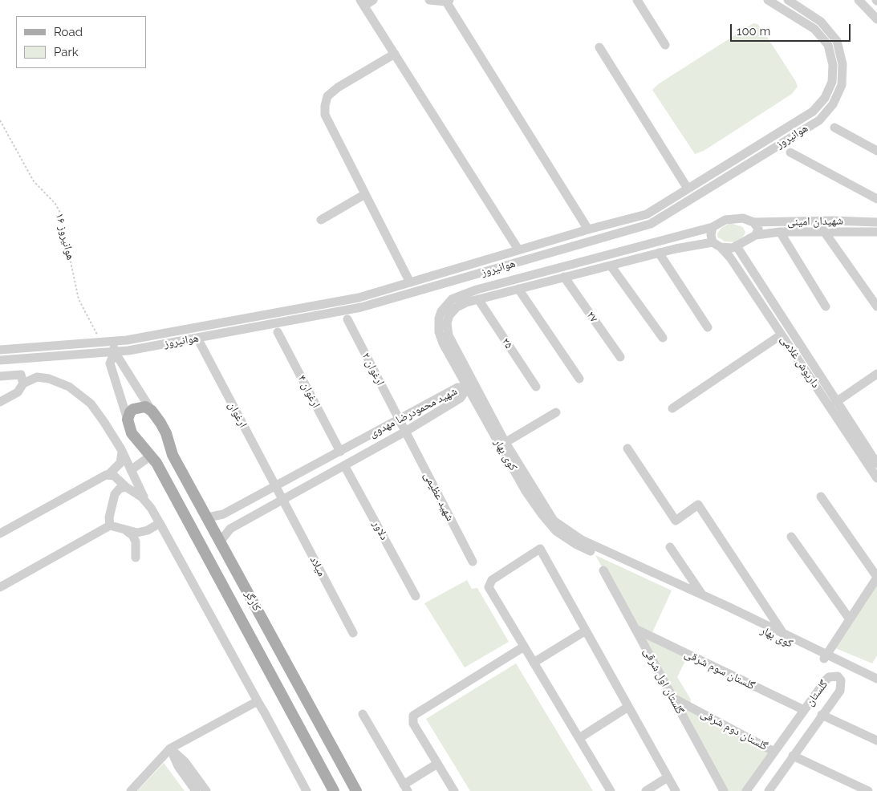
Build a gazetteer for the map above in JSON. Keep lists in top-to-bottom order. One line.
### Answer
{"streets":{"main road":["کارگر"],"street":["هوانیروز","شهیدان امینی","۲۷","۲۵","داریوش غلامی","ارغوان ۲","ارغوان ۴","شهید محمودرضا مهدوی","ارغوان","کوی بهار","شهید عظیمی","دلاور","میلاد","گلستان سوم شرقی","گلستان اول شرقی","گلستان","گلستان دوم شرقی"],"path":["هوانیروز ۱۶"]},"crossings":[["هوانیروز","هوانیروز ۱۶"],["شهیدان امینی","داریوش غلامی"],["شهیدان امینی","کوی بهار"],["۲۷","کوی بهار"],["۲۵","کوی بهار"],["داریوش غلامی","کوی بهار"],["ارغوان ۲","شهید محمودرضا مهدوی"],["ارغوان ۲","شهید عظیمی"],["ارغوان ۴","شهید محمودرضا مهدوی"],["شهید محمودرضا مهدوی","ارغوان"],["شهید محمودرضا مهدوی","کوی بهار"],["شهید محمودرضا مهدوی","شهید عظیمی"],["شهید محمودرضا مهدوی","دلاور"],["شهید محمودرضا مهدوی","میلاد"],["شهید محمودرضا مهدوی","کارگر"],["ارغوان","میلاد"],["گلستان سوم شرقی","گلستان اول شرقی"],["گلستان سوم شرقی","گلستان"],["گلستان اول شرقی","گلستان دوم شرقی"],["گلستان","گلستان دوم شرقی"]],"legend":["Road","Park"],"scale_bar":"100 m"}
